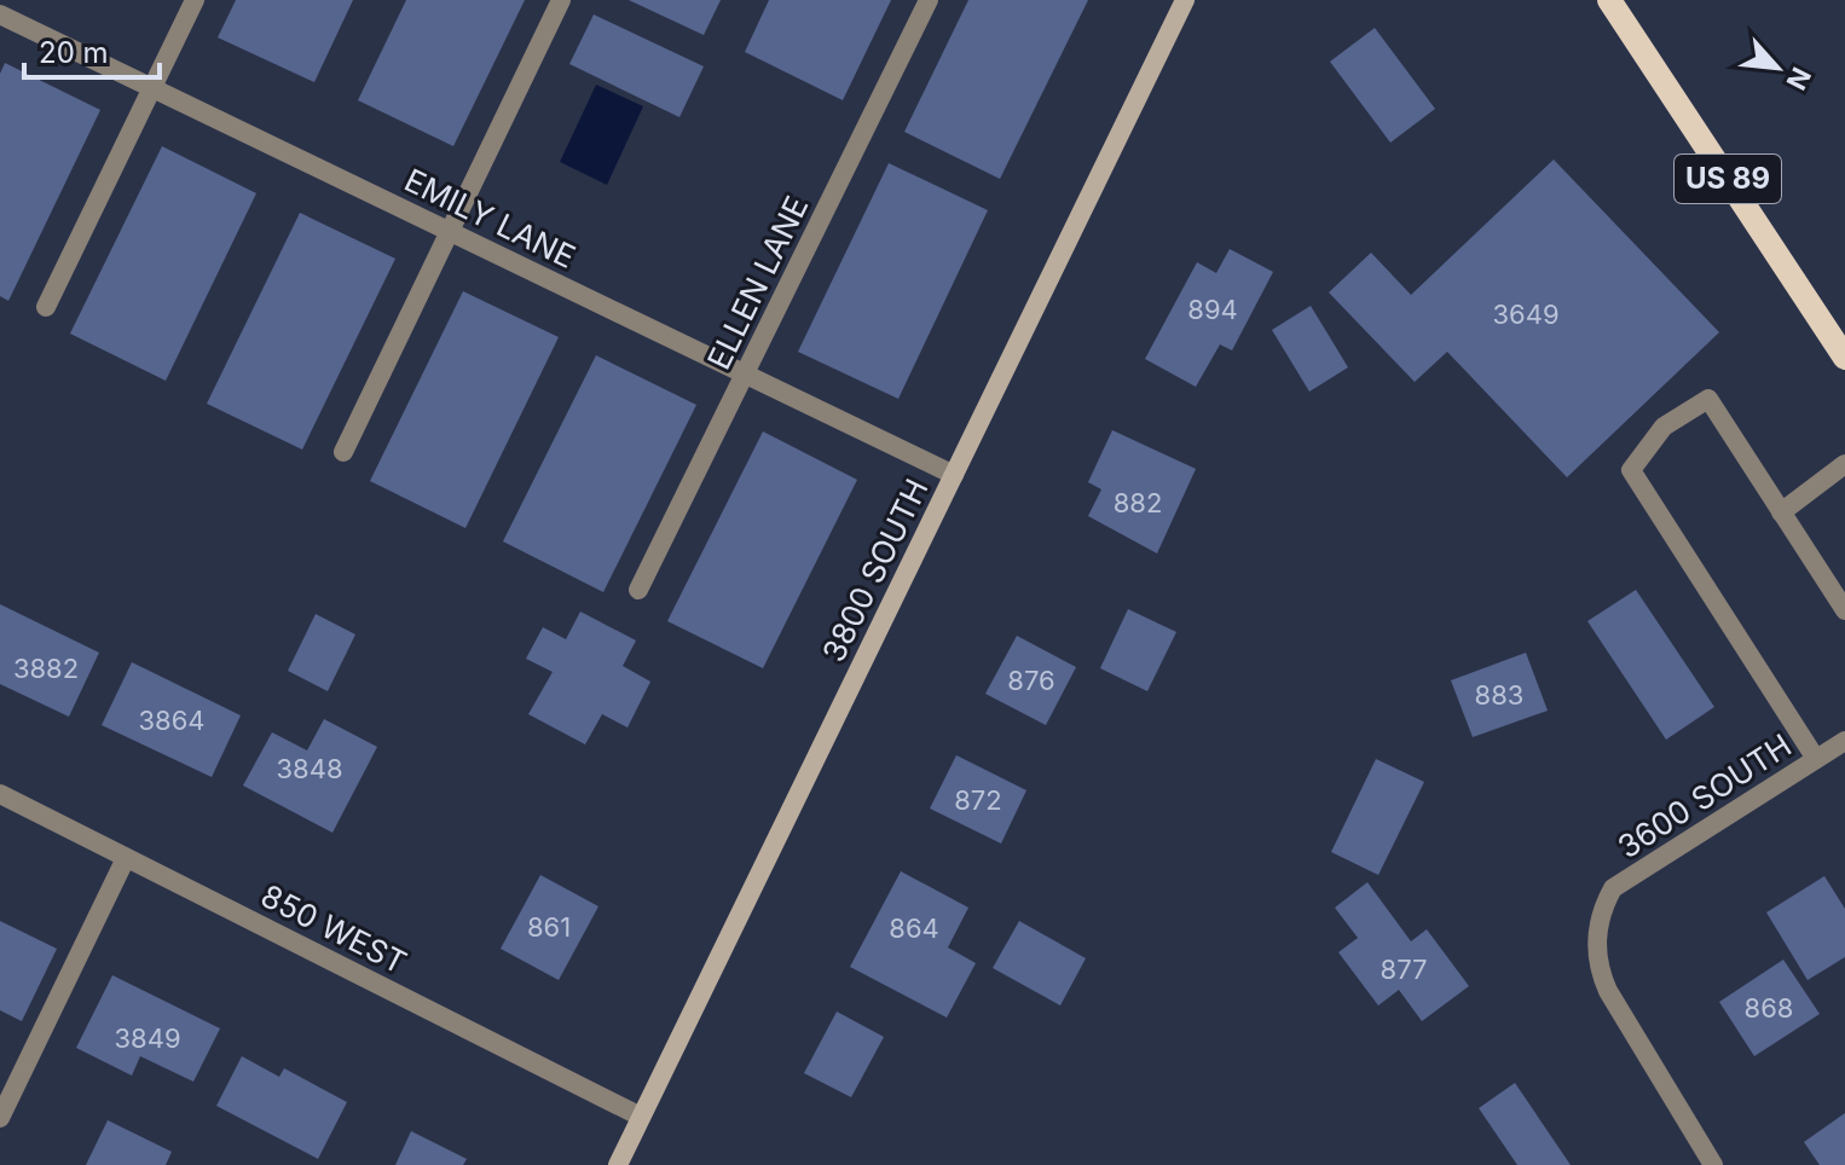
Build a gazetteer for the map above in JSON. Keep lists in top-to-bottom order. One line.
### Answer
{"streets":{"main road":["US 89"],"street":["EMILY LANE","ELLEN LANE","3800 SOUTH","3600 SOUTH","850 WEST"]},"crossings":[["EMILY LANE","ELLEN LANE"],["EMILY LANE","3800 SOUTH"],["3800 SOUTH","850 WEST"]],"house_numbers":["894","3649","882","3882","876","883","3864","3848","872","861","864","877","868","3849"],"scale_bar":"20 m","north":"bottom right"}
